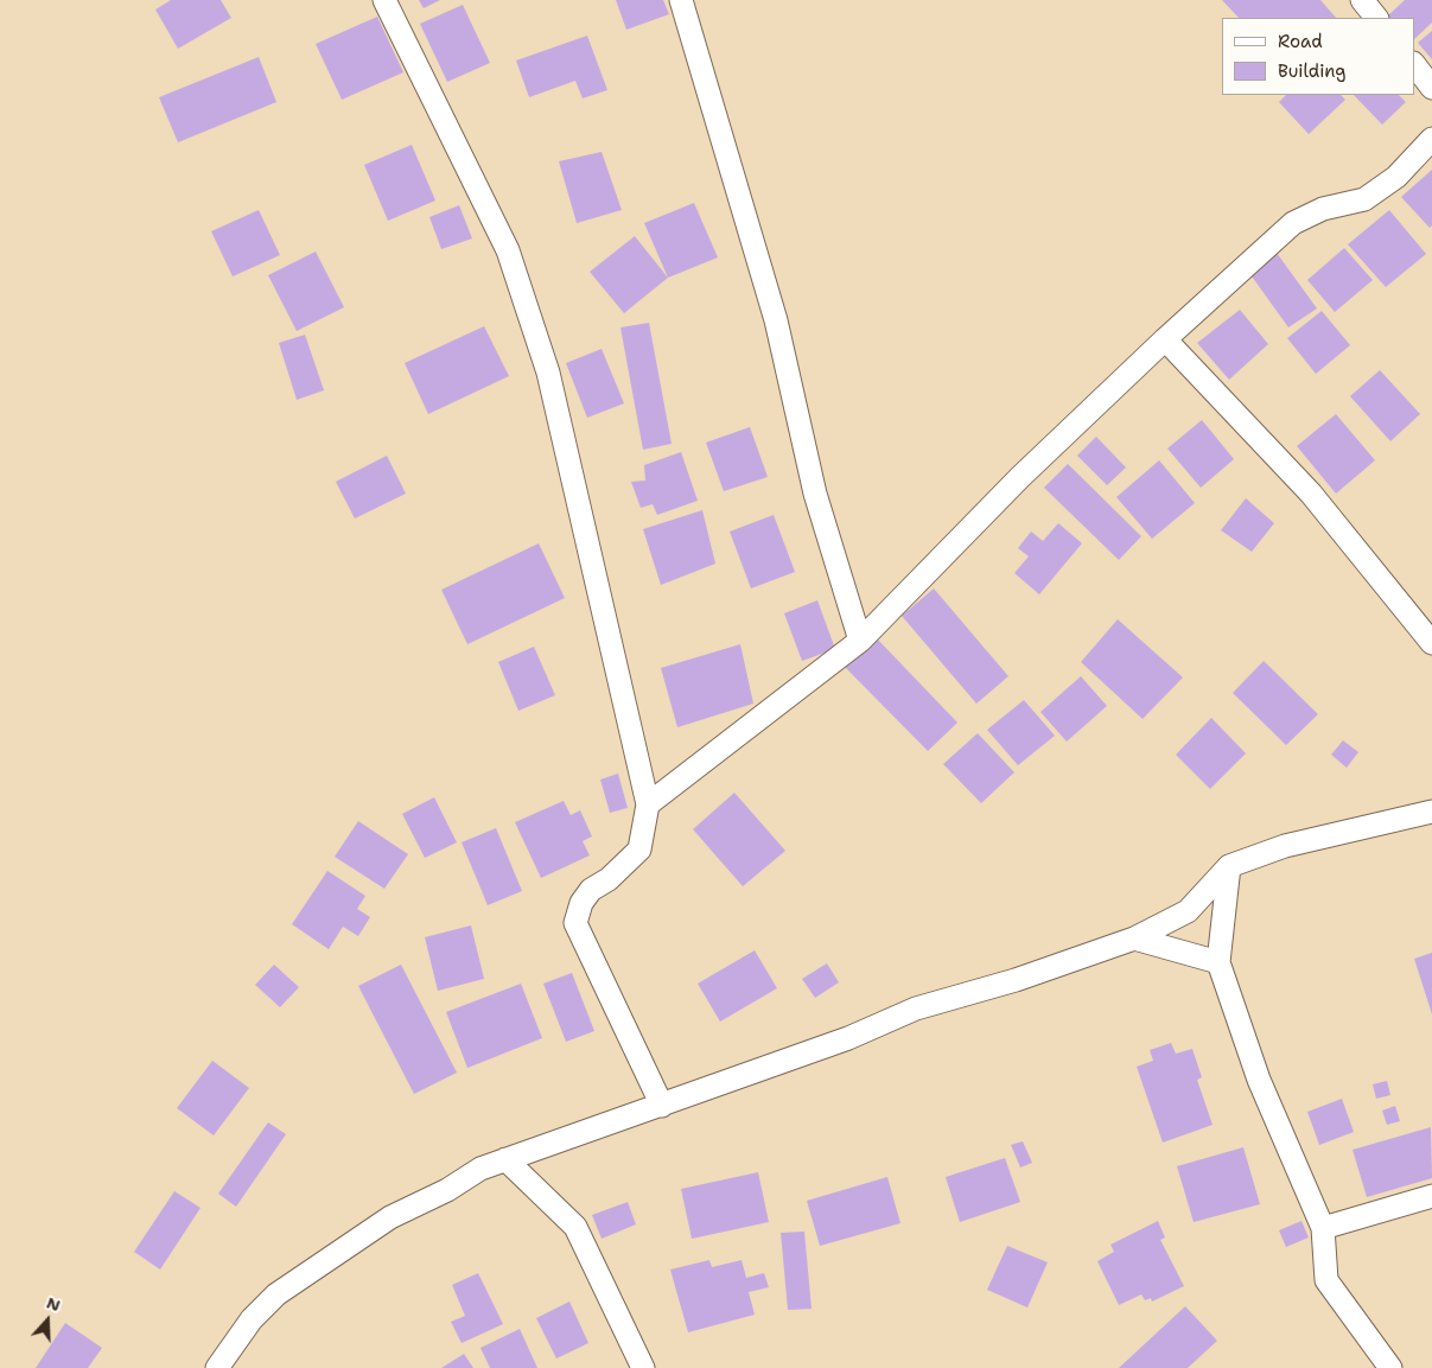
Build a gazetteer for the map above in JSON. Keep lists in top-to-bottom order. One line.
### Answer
{"legend":["Road","Building"],"north":"top"}
